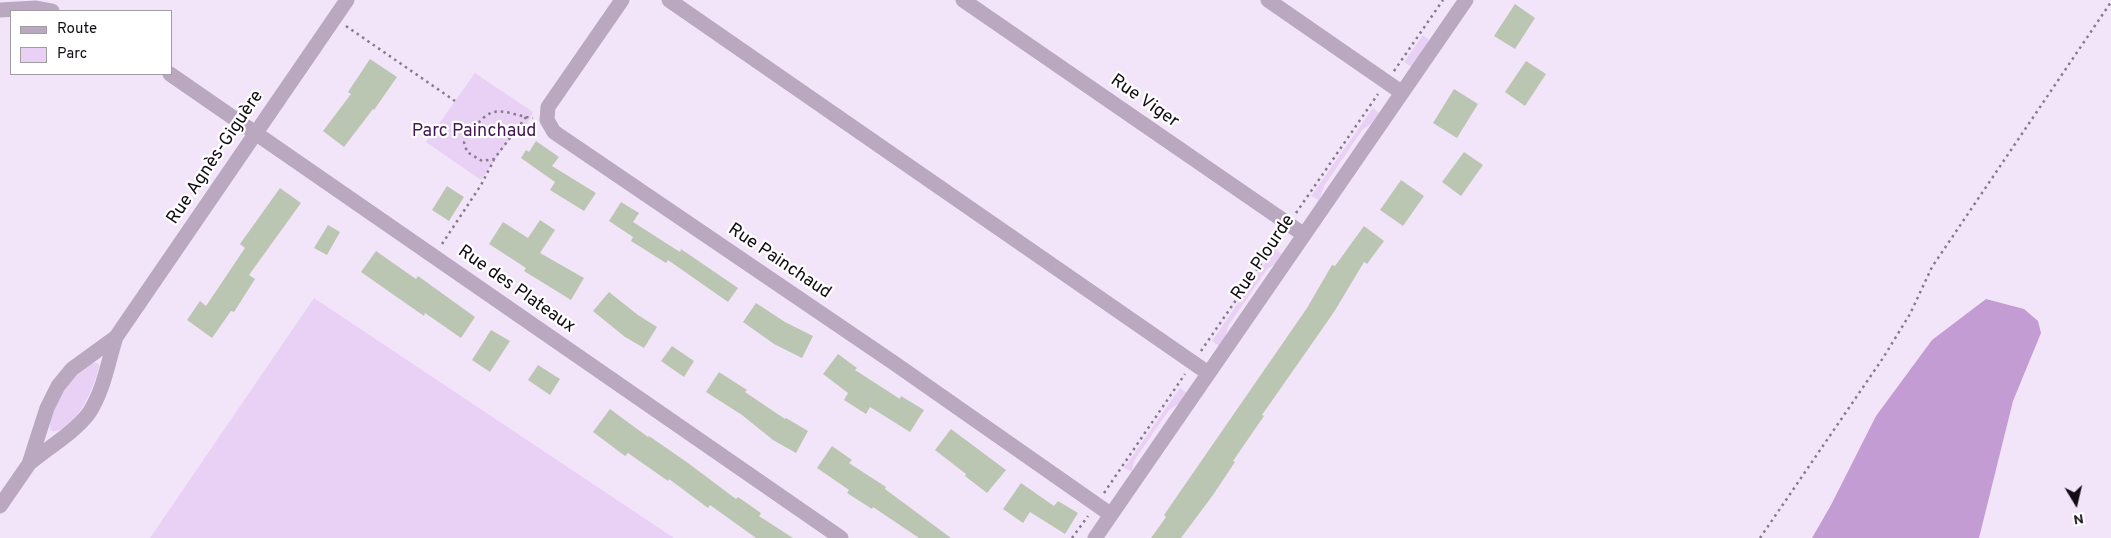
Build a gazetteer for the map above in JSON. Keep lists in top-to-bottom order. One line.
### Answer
{"streets":{"street":["Rue Viger","Rue Agnès-Giguère","Rue Plourde","Rue Painchaud","Rue des Plateaux"]},"crossings":[["Rue Viger","Rue Plourde"],["Rue Agnès-Giguère","Rue des Plateaux"],["Rue Plourde","Rue Painchaud"]],"parks":["Parc Painchaud"],"legend":["Route","Parc"],"north":"bottom"}
